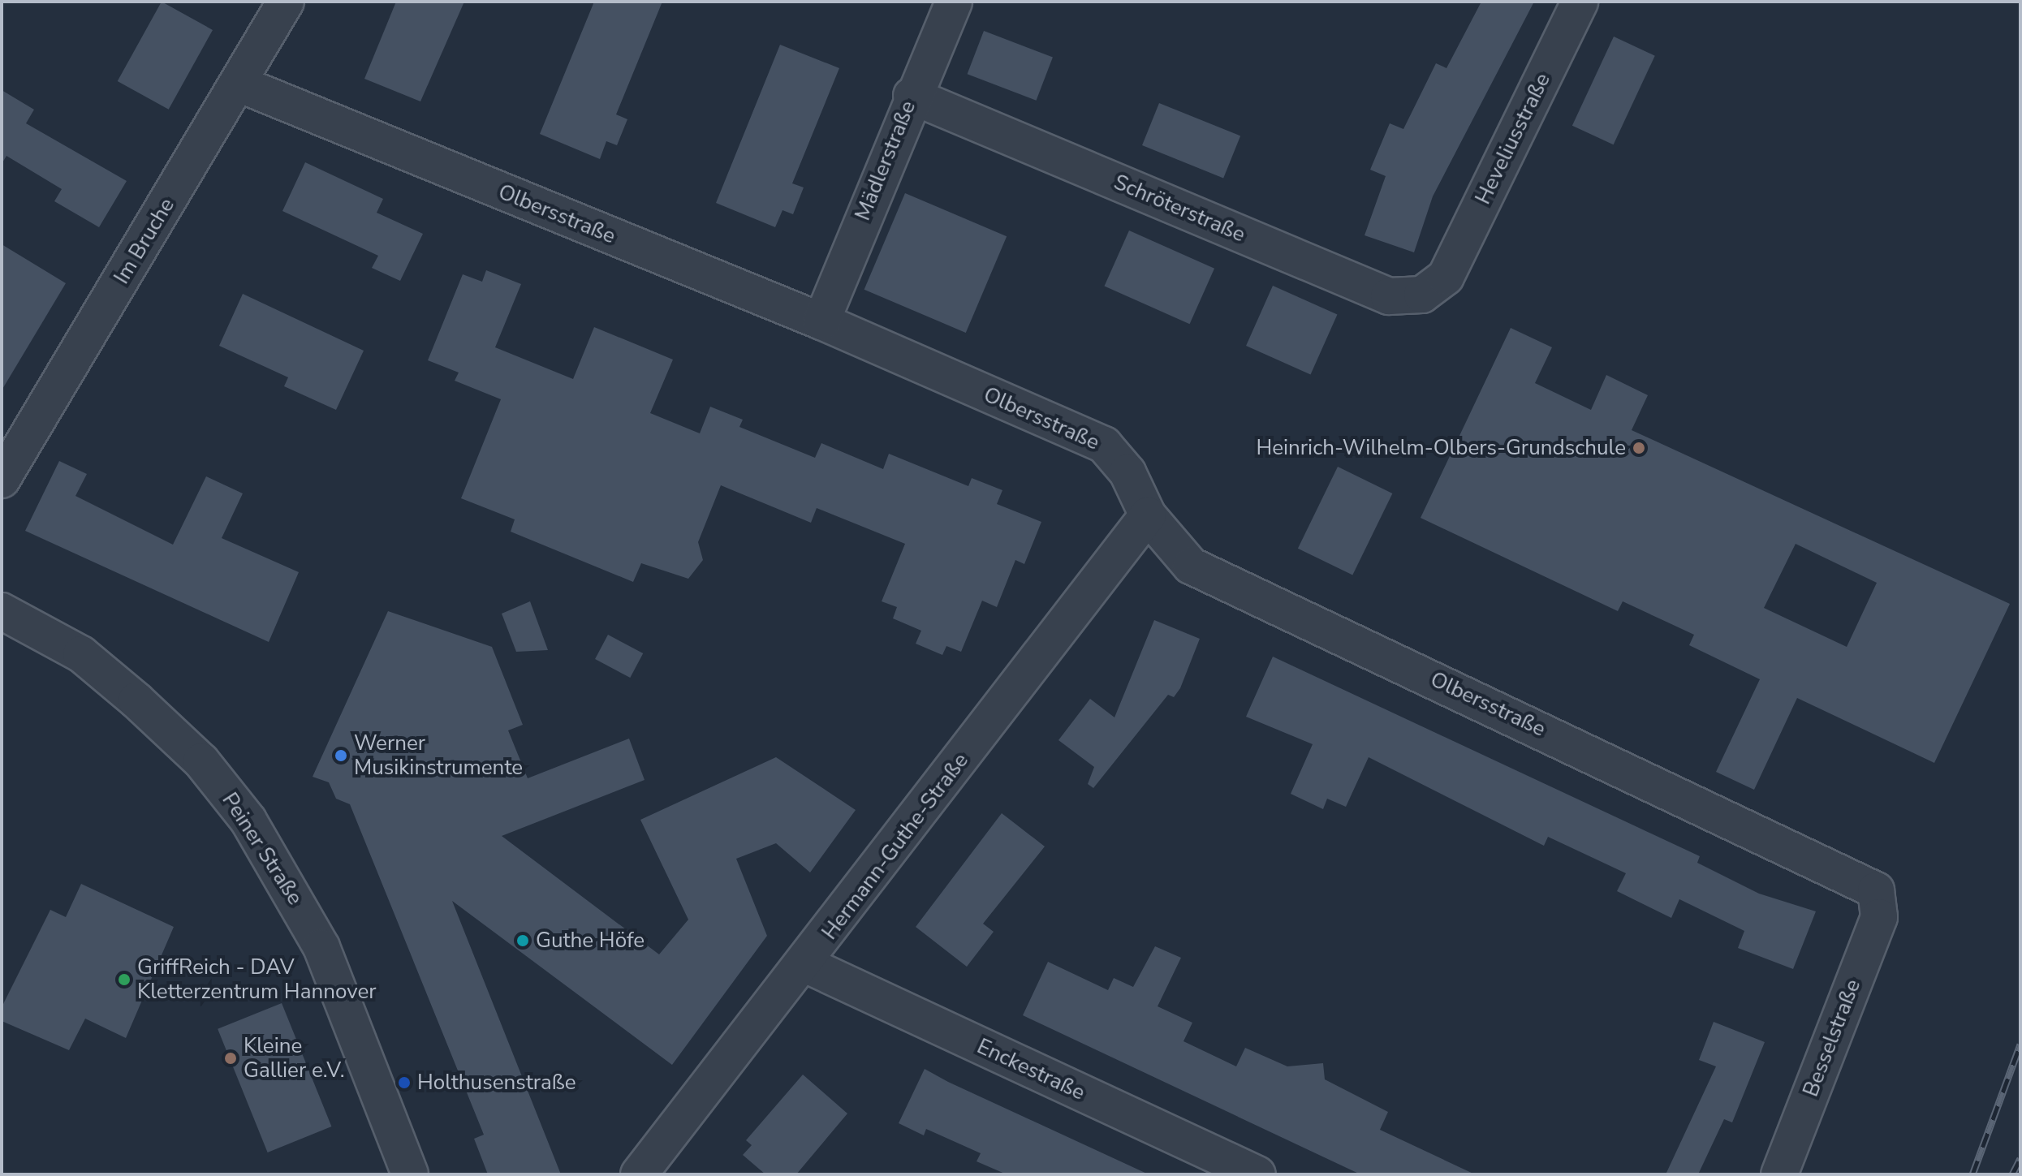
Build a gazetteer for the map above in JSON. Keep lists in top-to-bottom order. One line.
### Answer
{"streets":{"street":["Heveliusstraße","Mädlerstraße","Schröterstraße","Olbersstraße","Im Bruche","Hermann-Guthe-Straße","Peiner Straße","Besselstraße","Enckestraße"]},"crossings":[["Heveliusstraße","Schröterstraße"],["Mädlerstraße","Schröterstraße"],["Mädlerstraße","Olbersstraße"],["Olbersstraße","Im Bruche"],["Olbersstraße","Hermann-Guthe-Straße"],["Olbersstraße","Besselstraße"],["Hermann-Guthe-Straße","Enckestraße"]],"places":["Heinrich-Wilhelm-Olbers-Grundschule","Werner Musikinstrumente","Guthe Höfe","GriffReich - DAV Kletterzentrum Hannover","Kleine Gallier e.V.","Holthusenstraße"]}
